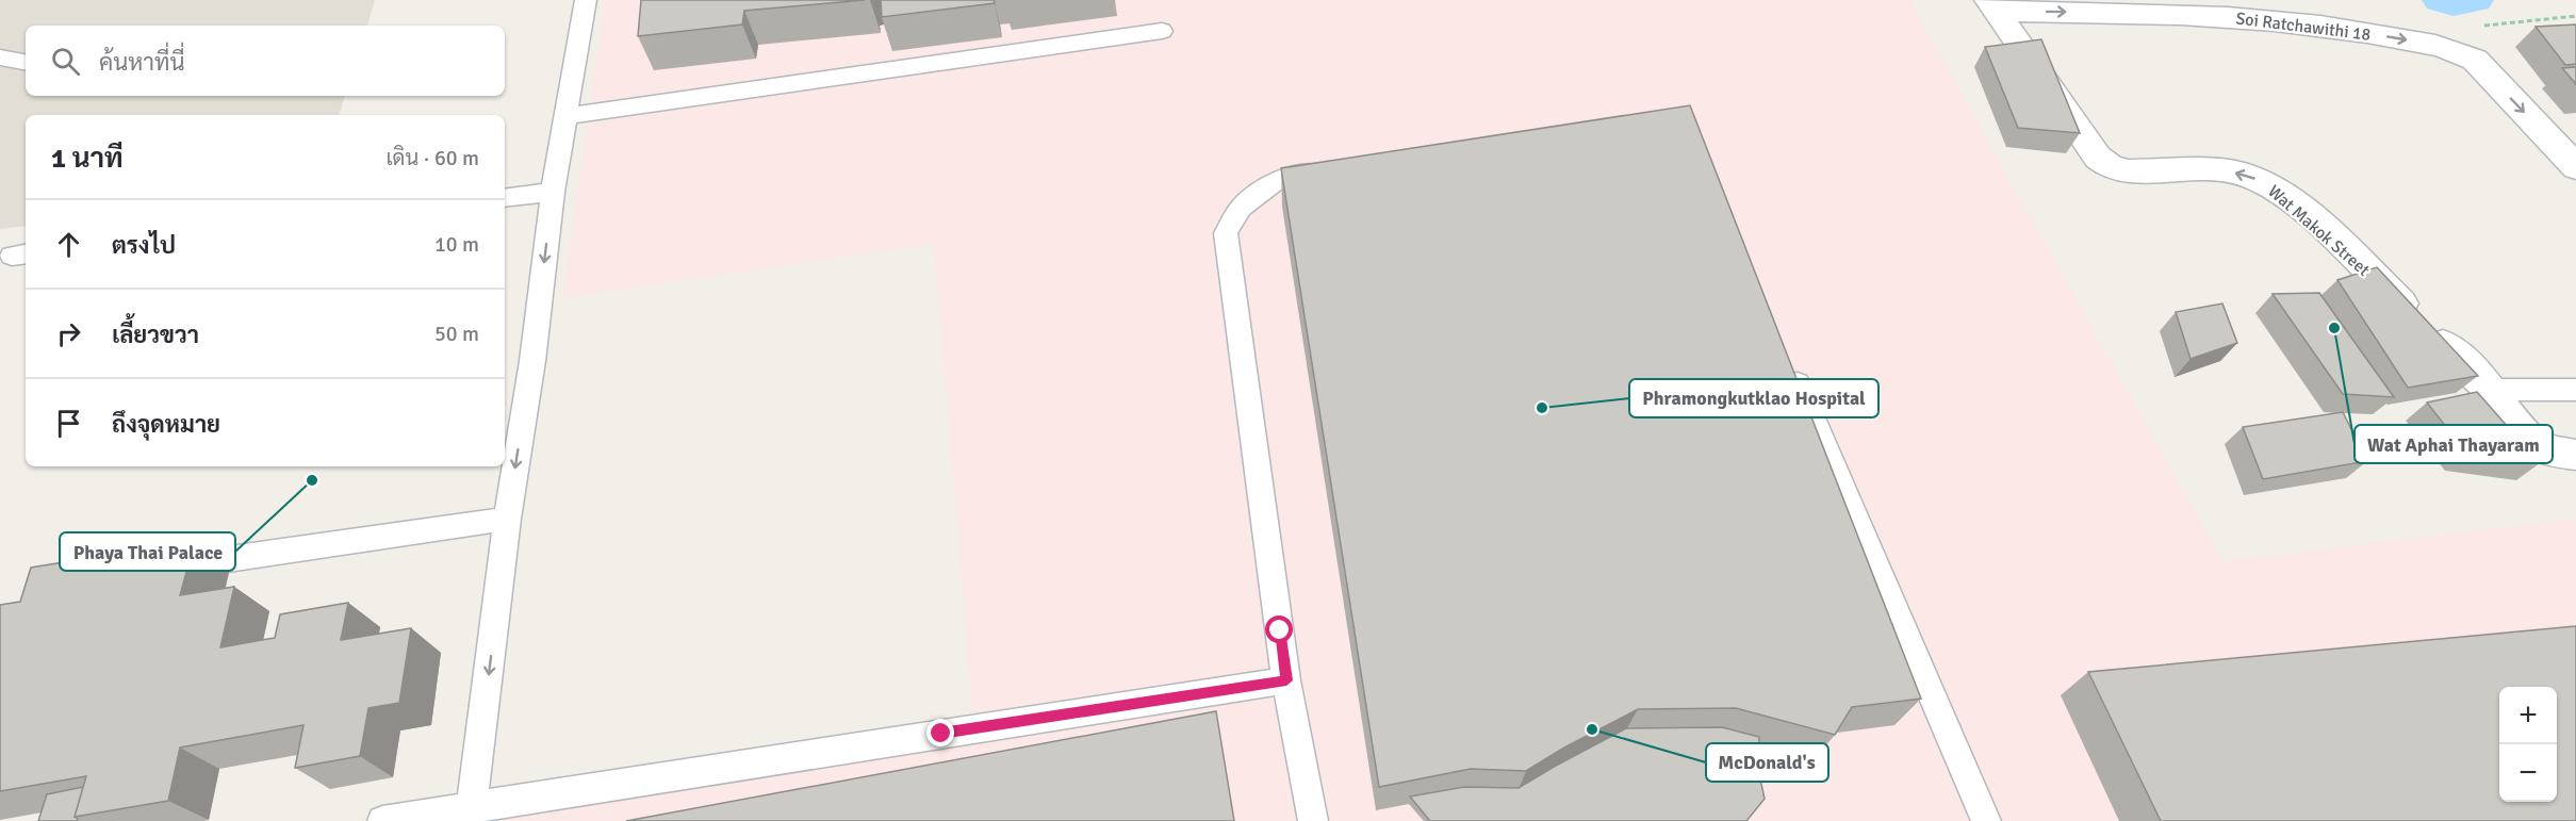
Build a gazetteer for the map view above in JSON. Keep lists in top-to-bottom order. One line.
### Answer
{"streets":{"street":["Soi Ratchawithi 18","Wat Makok Street"]},"crossings":[["Soi Ratchawithi 18","Wat Makok Street"]],"one_way":["Soi Ratchawithi 18","Wat Makok Street"],"places":["Wat Aphai Thayaram","Phramongkutklao Hospital","Phaya Thai Palace","McDonald's"],"page":{"search":"ค้นหาที่นี่","heading":["1 นาที","เดิน · 60 m"],"list":[["ตรงไป","10 m"],["เลี้ยวขวา","50 m"],"ถึงจุดหมาย"],"map_buttons":["+","−"]}}
